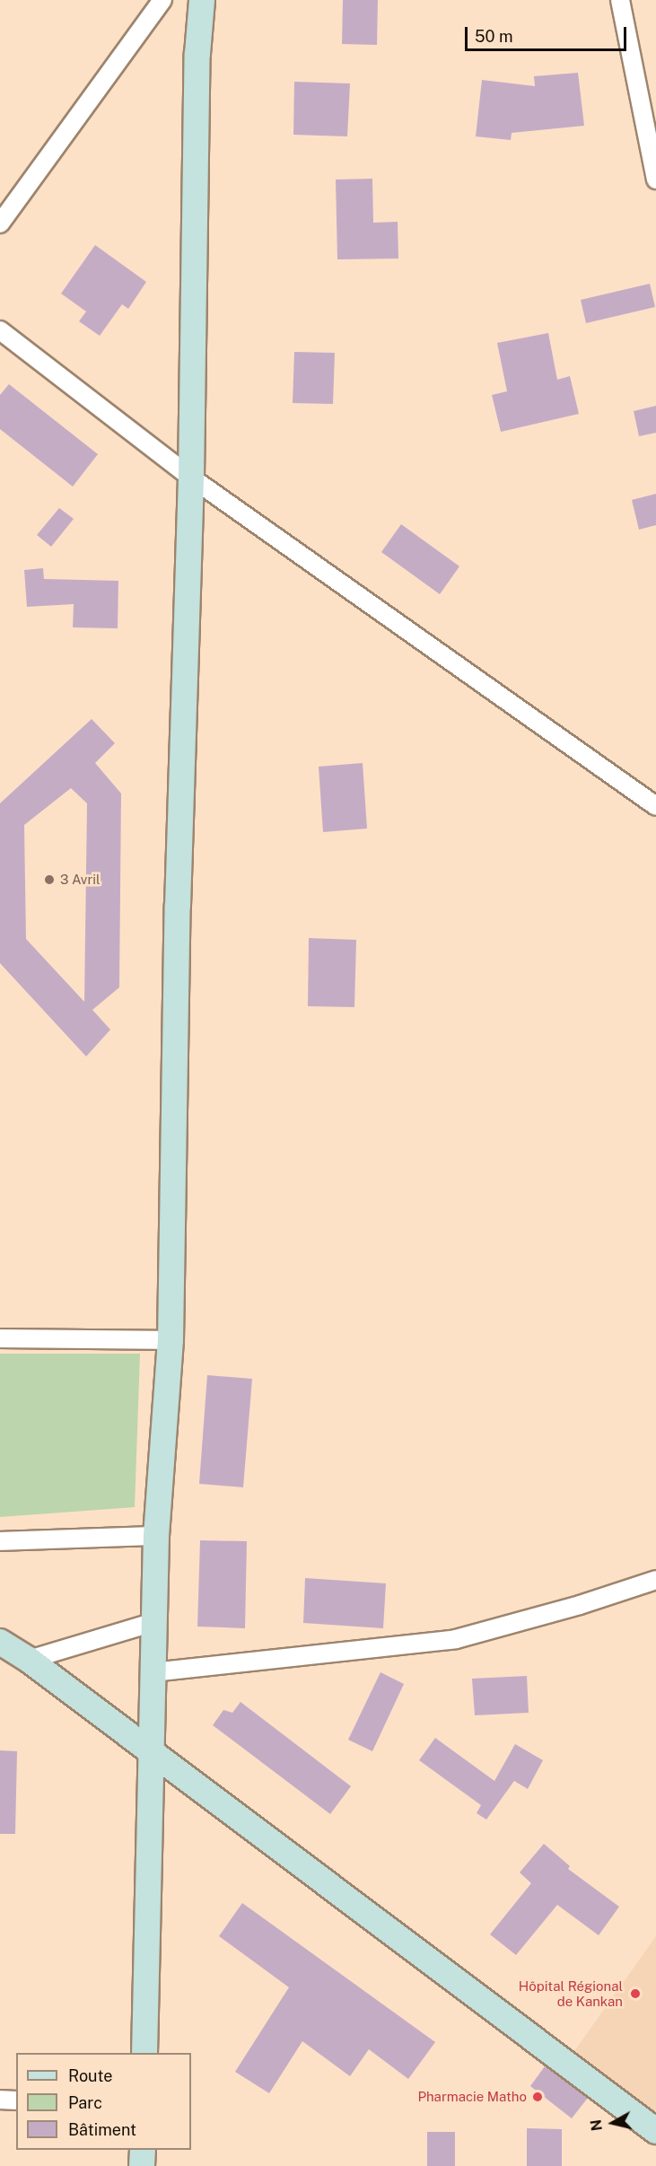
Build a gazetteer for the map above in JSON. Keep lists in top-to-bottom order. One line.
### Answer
{"places":["3 Avril","Hôpital Régional de Kankan","Pharmacie Matho"],"legend":["Route","Parc","Bâtiment"],"scale_bar":"50 m","north":"left"}
